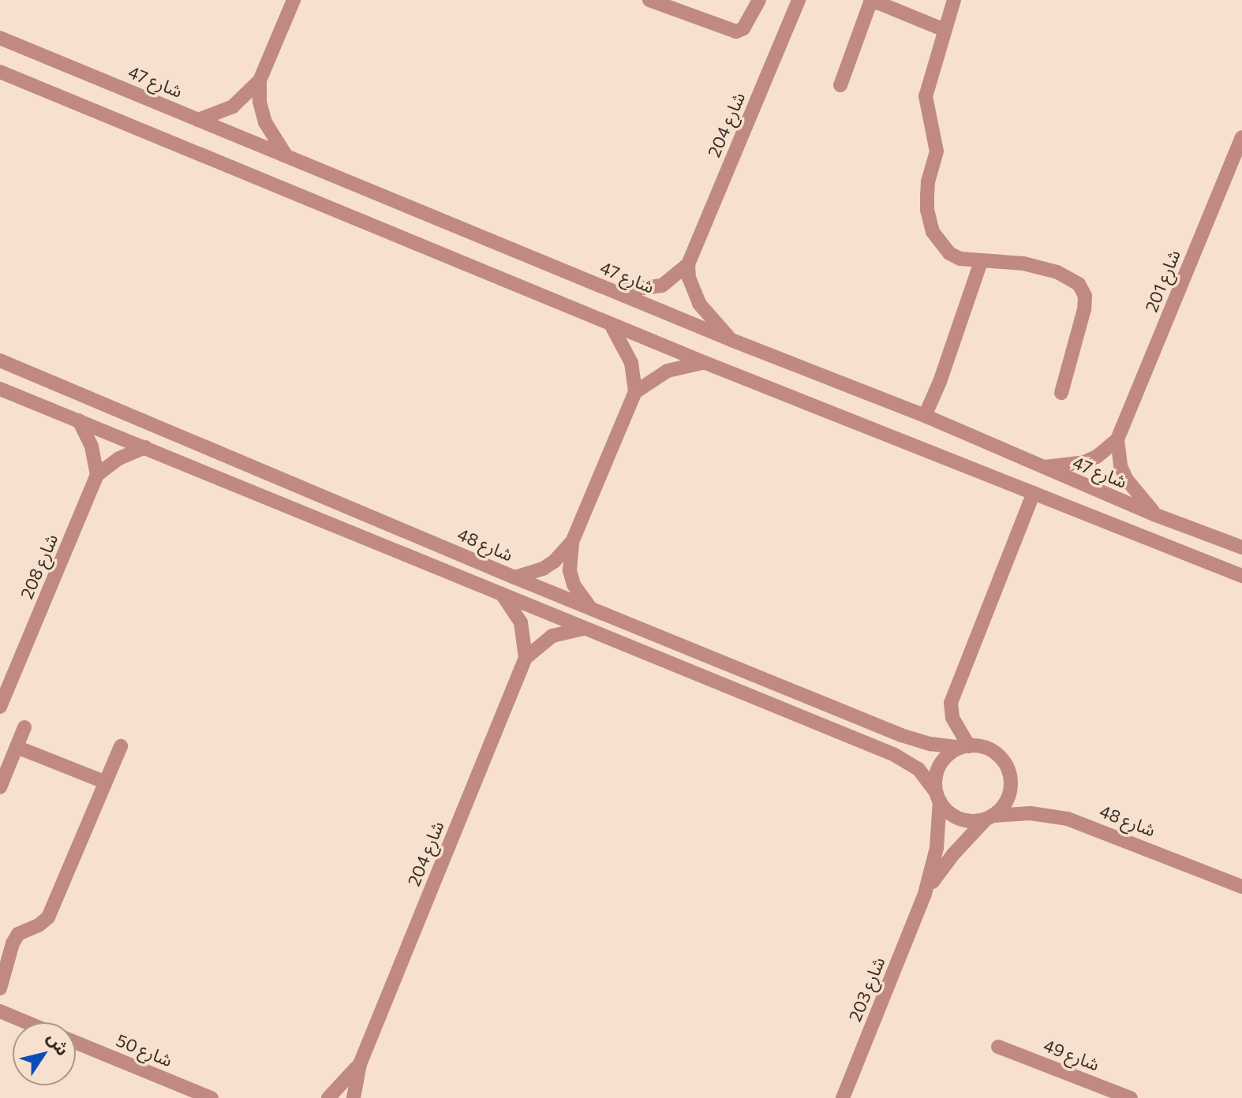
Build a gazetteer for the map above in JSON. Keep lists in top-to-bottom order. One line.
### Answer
{"streets":{"street":["شارع 47","شارع 204","شارع 201","شارع 48","شارع 208","شارع 203","شارع 50","شارع 49"]},"crossings":[["شارع 47","شارع 204"],["شارع 48","شارع 203"]],"north":"top right"}
